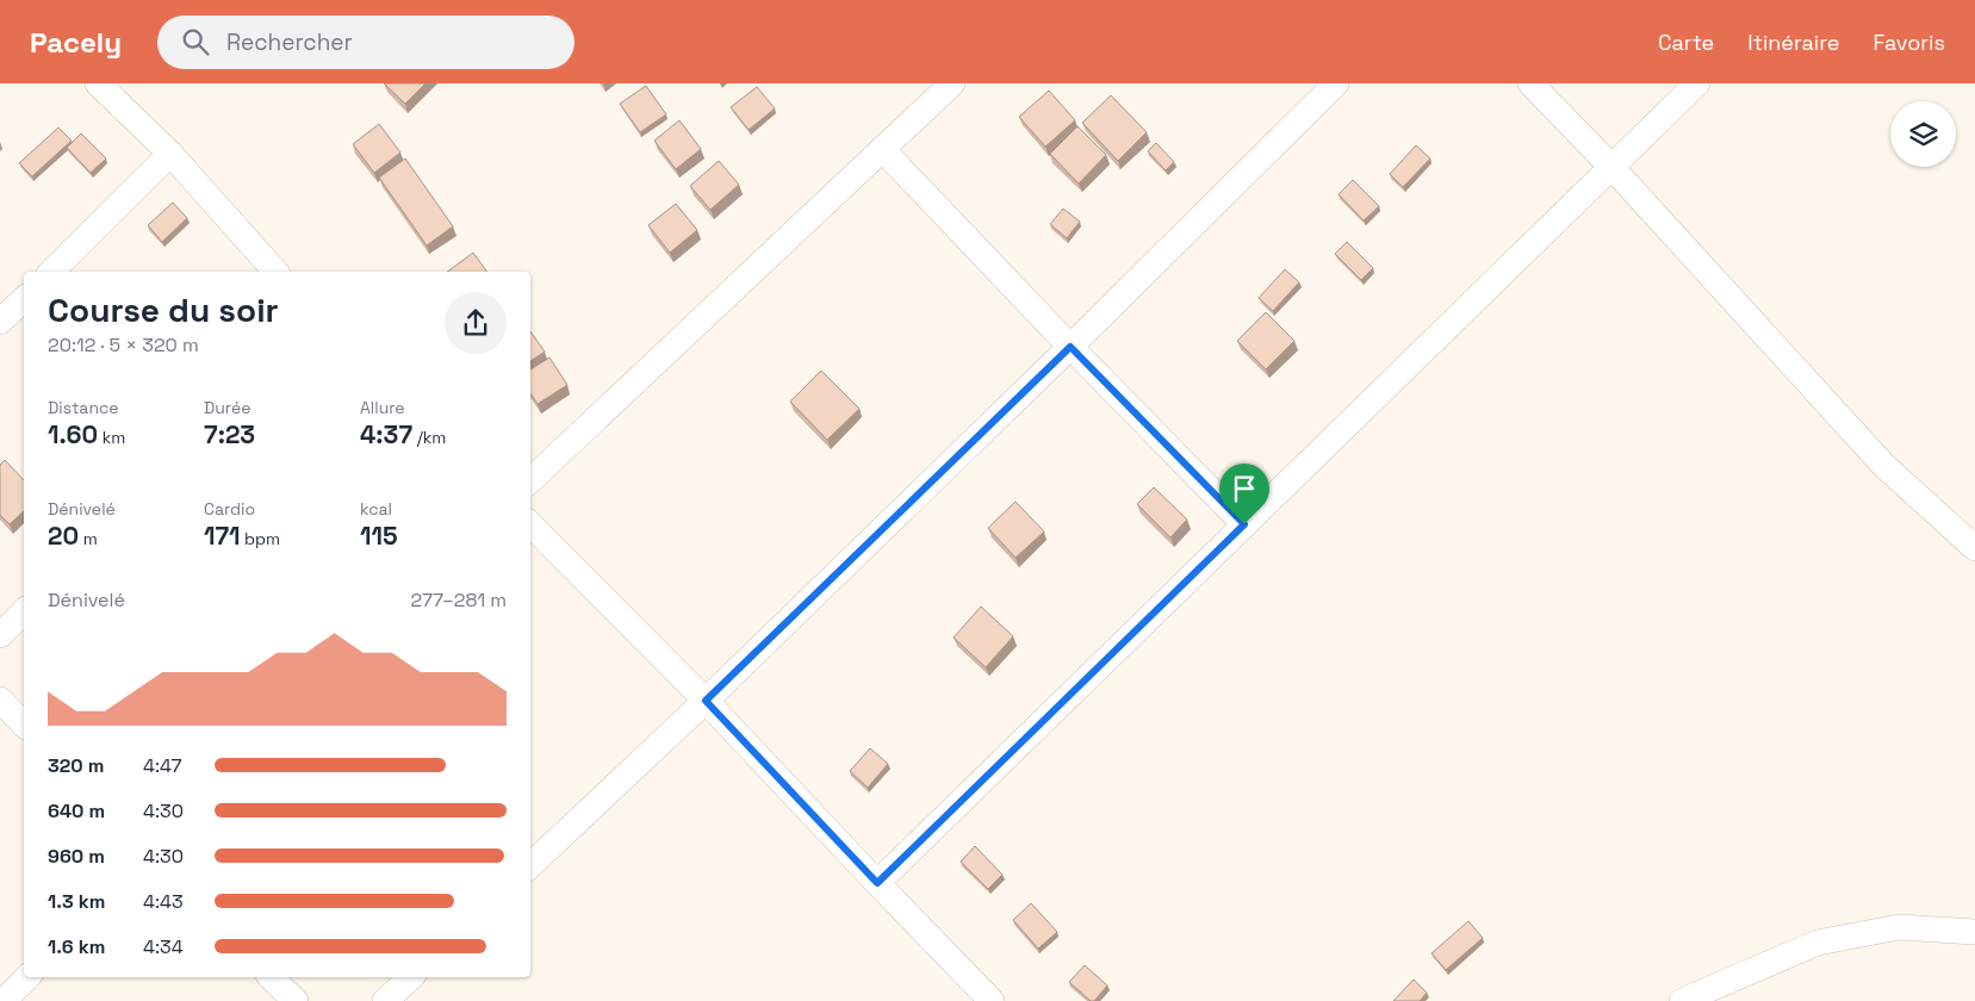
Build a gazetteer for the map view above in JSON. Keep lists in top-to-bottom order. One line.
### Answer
{"page":{"header":"Pacely","search":"Rechercher","nav":["Carte","Itinéraire","Favoris"],"heading":["Course du soir","20:12 · 5 × 320 m"],"stats":[["Distance","1.60 km"],["Durée","7:23"],["Allure","4:37 /km"],["Dénivelé","20 m"],["Cardio","171 bpm"],["kcal","115"]],"chart":["Dénivelé","277–281 m"],"list":[{"name":"320 m","note":"4:47"},{"name":"640 m","note":"4:30"},{"name":"960 m","note":"4:30"},{"name":"1.3 km","note":"4:43"},{"name":"1.6 km","note":"4:34"}]}}
